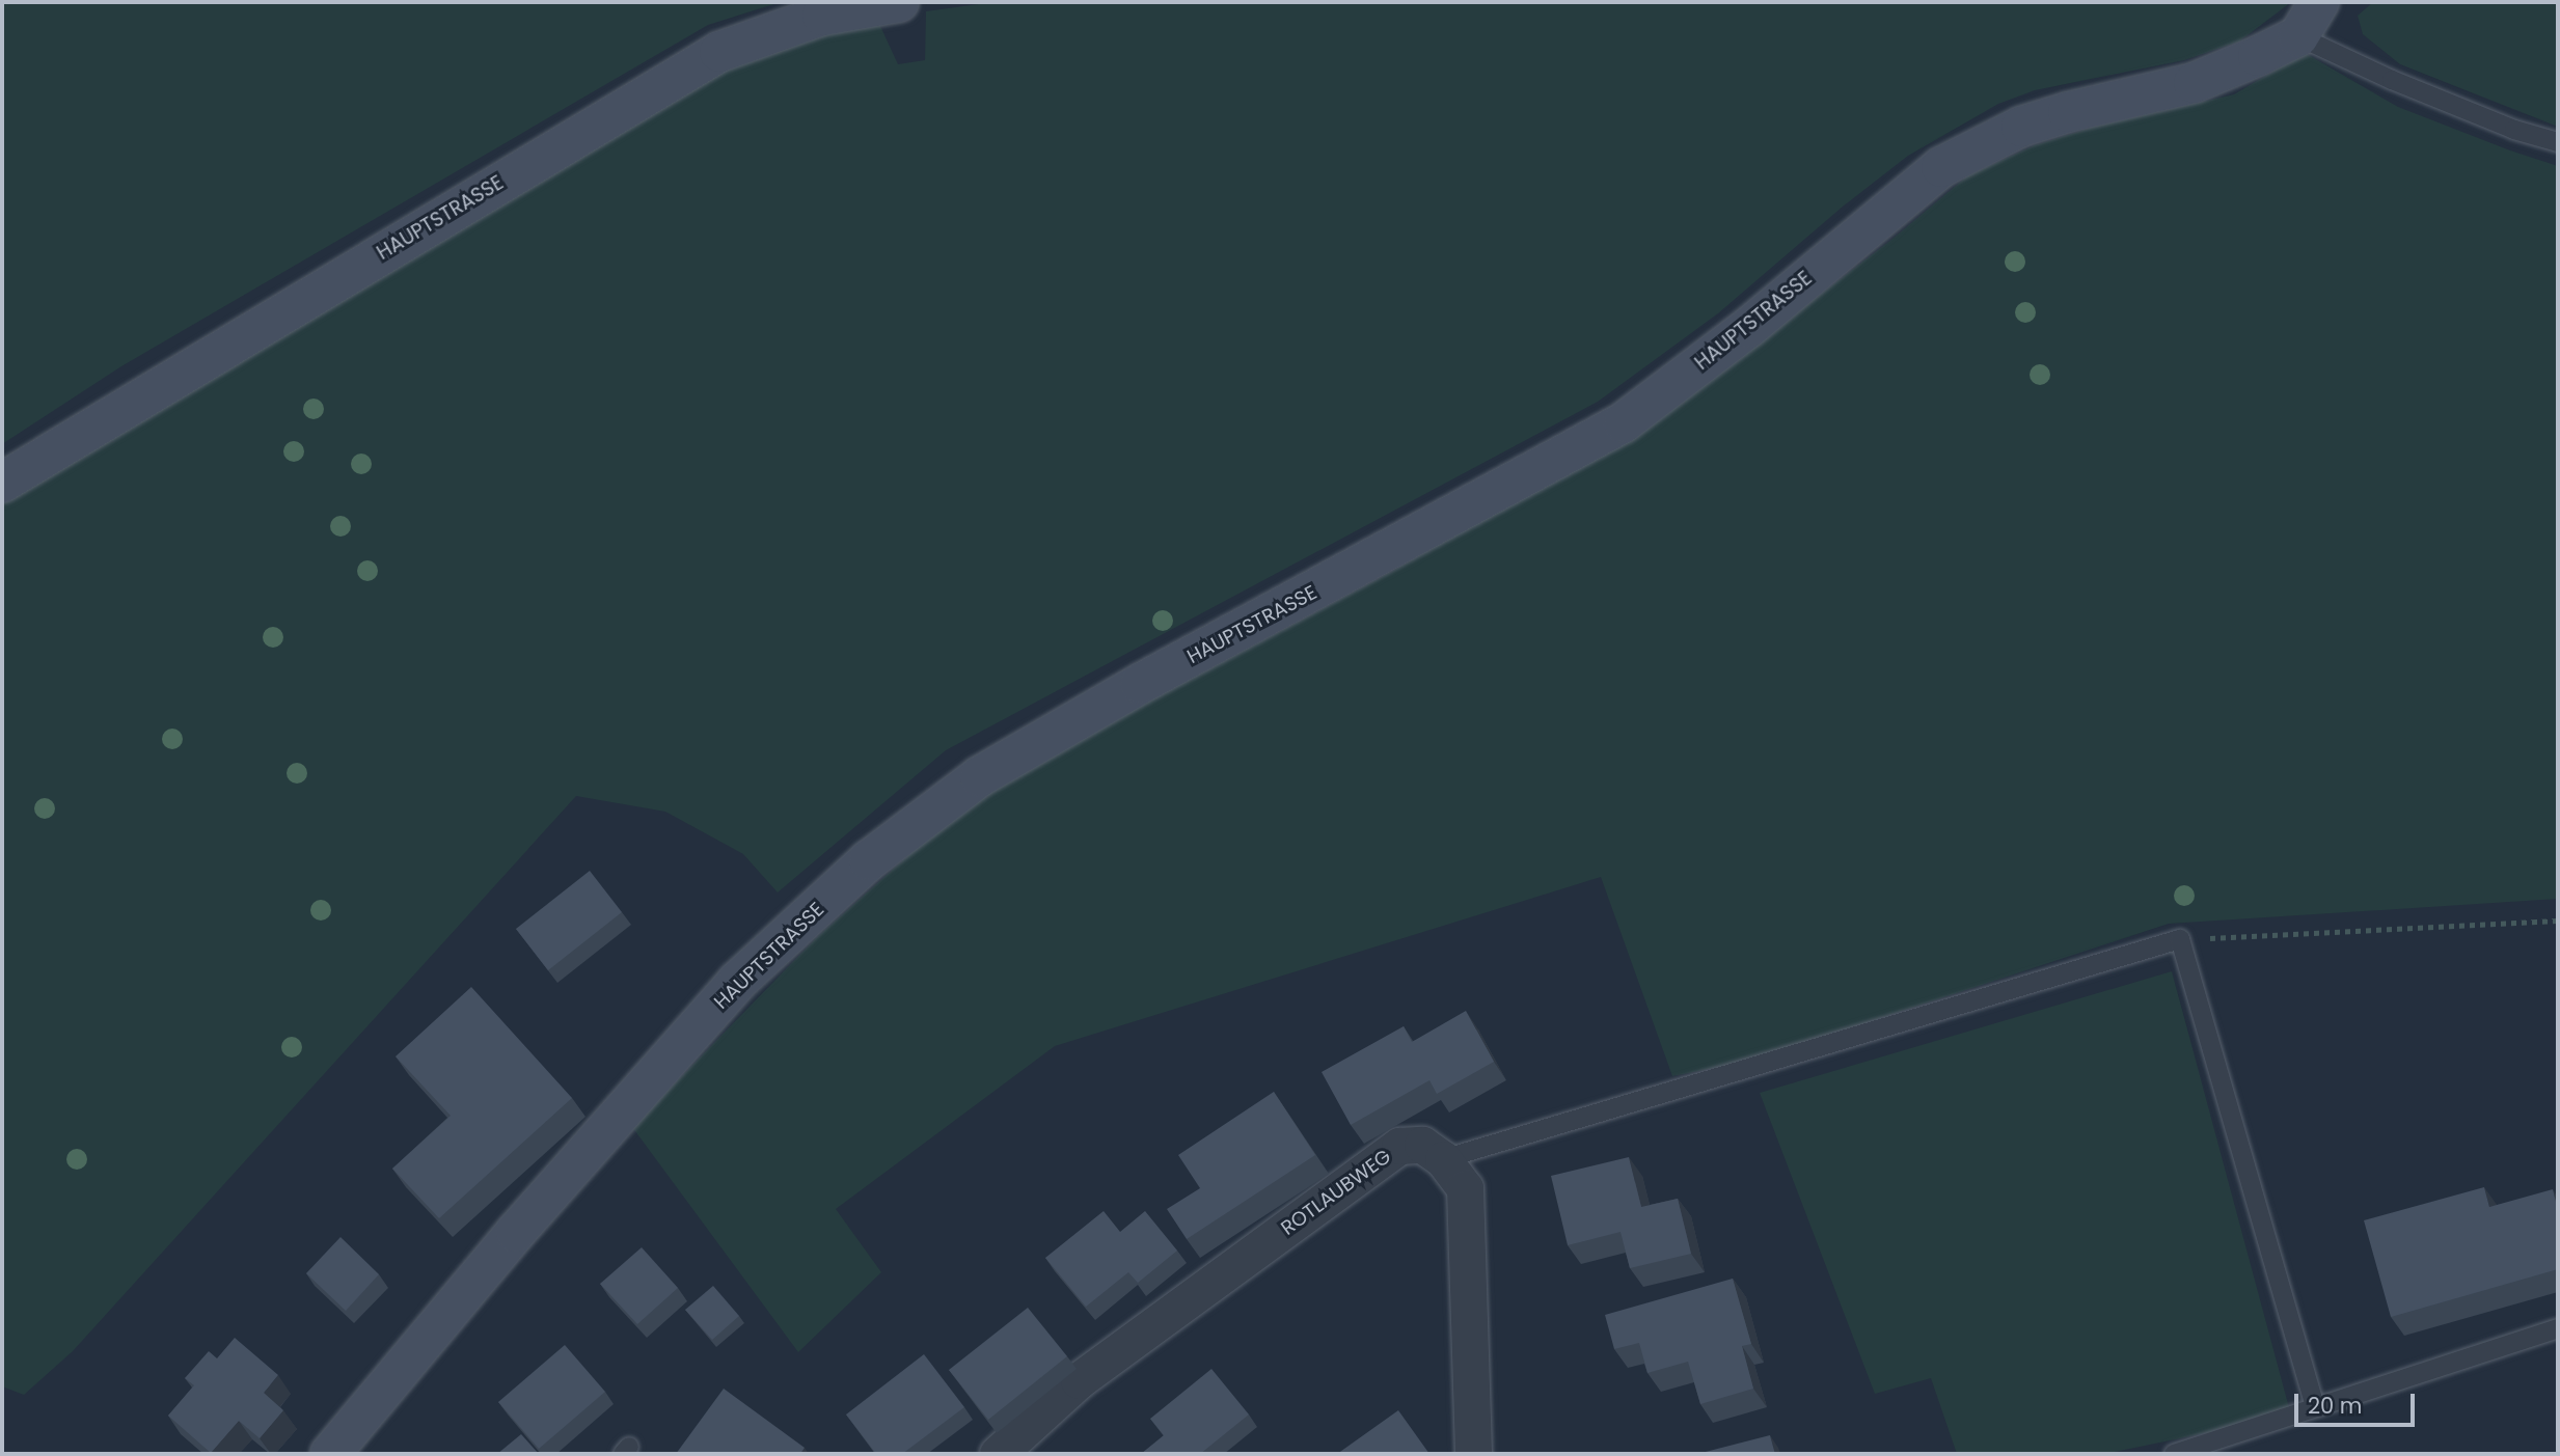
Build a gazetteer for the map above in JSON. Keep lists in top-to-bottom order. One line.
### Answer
{"streets":{"street":["HAUPTSTRASSE","ROTLAUBWEG"]},"scale_bar":"20 m"}
